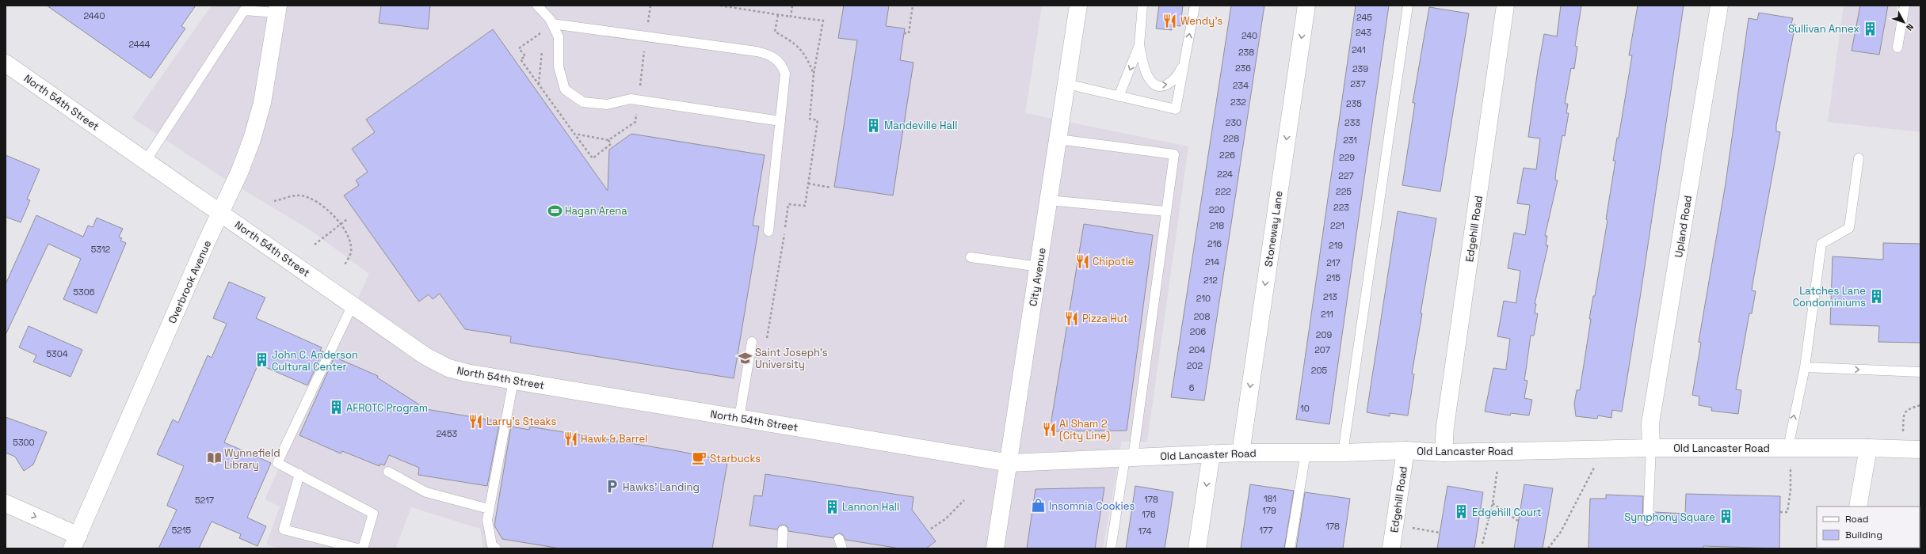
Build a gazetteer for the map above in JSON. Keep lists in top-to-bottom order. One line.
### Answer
{"streets":{"main road":["North 54th Street","Upland Road","Stoneway Lane","Edgehill Road","City Avenue","Overbrook Avenue","Old Lancaster Road"]},"crossings":[["North 54th Street","City Avenue"],["North 54th Street","Overbrook Avenue"],["North 54th Street","Old Lancaster Road"],["Upland Road","Old Lancaster Road"],["Stoneway Lane","Old Lancaster Road"],["Edgehill Road","Old Lancaster Road"],["City Avenue","Old Lancaster Road"]],"one_way":["Stoneway Lane"],"places":{"restaurant":["Wendy's","Chipotle","Pizza Hut","Larry's Steaks","Al Sham 2 (City Line)","Hawk & Barrel"],"building":["Sullivan Annex","Mandeville Hall","Latches Lane Condominiums","John C. Anderson Cultural Center","AFROTC Program","Lannon Hall","Edgehill Court","Symphony Square"],"sports":["Hagan Arena"],"school or university":["Saint Joseph's University"],"library":["Wynnefield Library"],"cafe":["Starbucks"],"parking":["Hawks' Landing"],"shop":["Insomnia Cookies"]},"house_numbers":["2440","245","243","240","2444","241","238","236","239","237","234","232","235","230","233","228","231","226","229","224","227","222","225","223","220","218","221","216","219","5312","214","217","215","212","5306","213","210","211","208","206","209","204","207","5304","202","205","6","10","2453","5300","181","178","5217","179","176","178","5215","177","174"],"legend":["Road","Building"],"north":"bottom right"}
